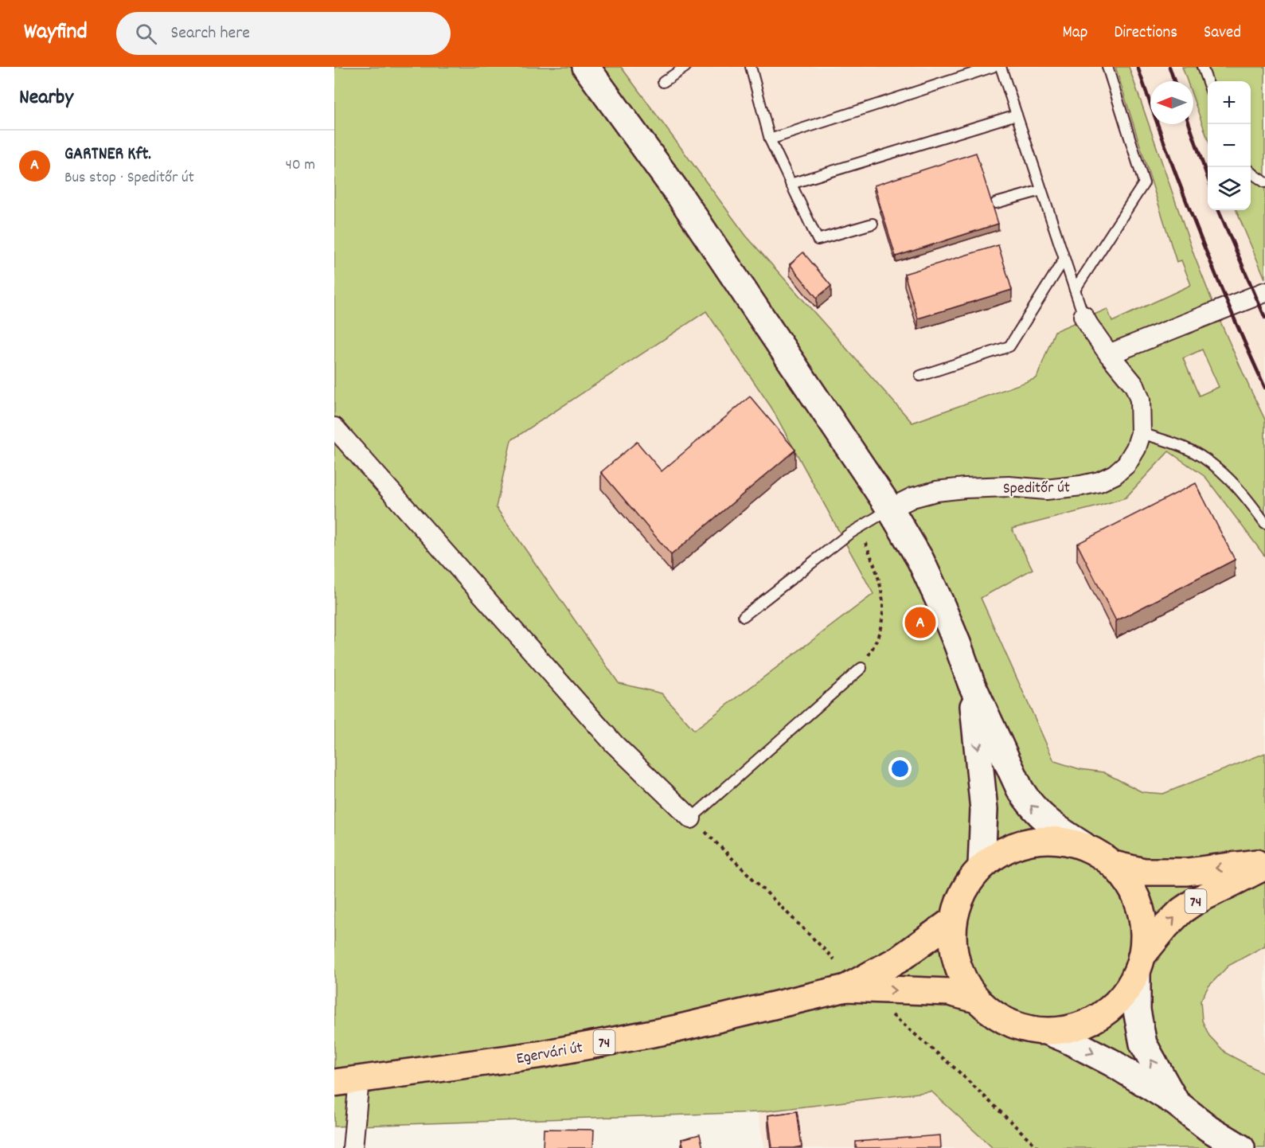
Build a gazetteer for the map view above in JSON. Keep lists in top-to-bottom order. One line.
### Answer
{"streets":{"main road":["74","Egervári út"],"street":["Speditőr út"]},"crossings":[["74","Egervári út"]],"north":"left","page":{"header":"Wayfind","search":"Search here","nav":["Map","Directions","Saved"],"heading":"Nearby","map_buttons":["+","−"],"list":[{"mark":"A","name":"GARTNER Kft.","note":"Bus stop · Speditőr út","value":"40 m"}],"pins":"A"}}
